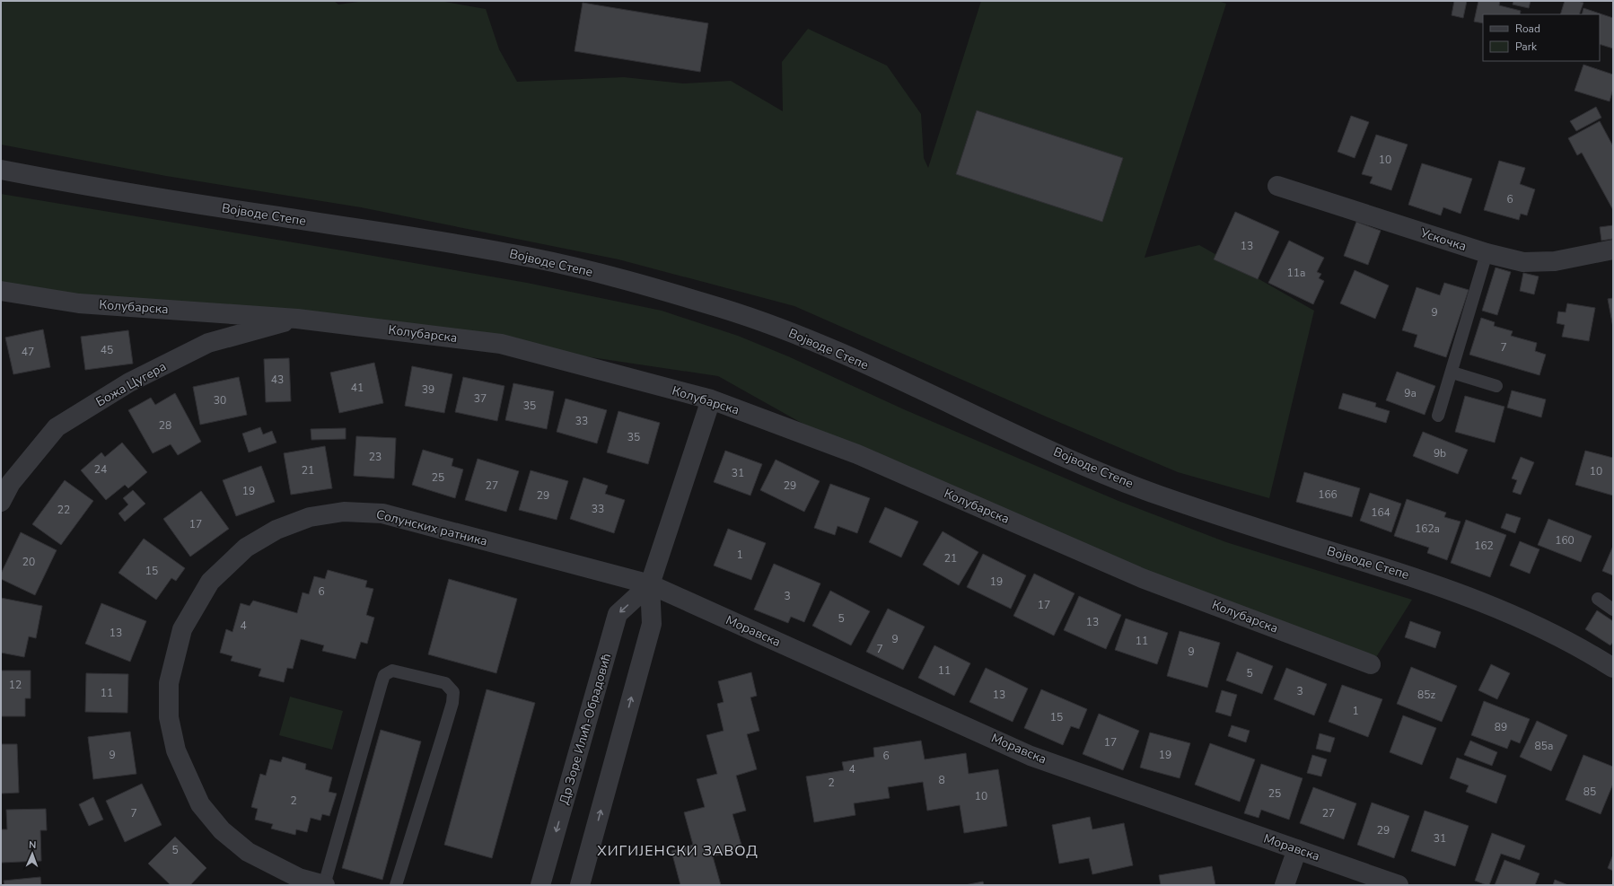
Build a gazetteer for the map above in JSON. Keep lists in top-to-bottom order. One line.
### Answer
{"streets":{"street":["Војводе Степе","Ускочка","Колубарска","Божа Цугера","Солунских ратника","Моравска","Др Зоре Илић-Обрадовић"]},"crossings":[["Колубарска","Божа Цугера"],["Колубарска","Др Зоре Илић-Обрадовић"],["Солунских ратника","Моравска"],["Солунских ратника","Др Зоре Илић-Обрадовић"],["Моравска","Др Зоре Илић-Обрадовић"]],"districts":["ХИГИЈЕНСКИ ЗАВОД"],"house_numbers":["10","6","13","11a","9","7","45","47","43","41","39","9a","37","30","35","33","28","35","9b","23","24","21","10","31","25","27","29","19","166","29","33","22","164","17","162a","160","162","1","21","20","15","19","6","3","17","5","13","4","13","9","11","7","9","11","5","12","3","11","13","85z","1","15","89","17","85a","9","19","6","4","8","2","85","25","10","2","7","27","29","31","5"],"legend":["Road","Park"],"north":"top"}
